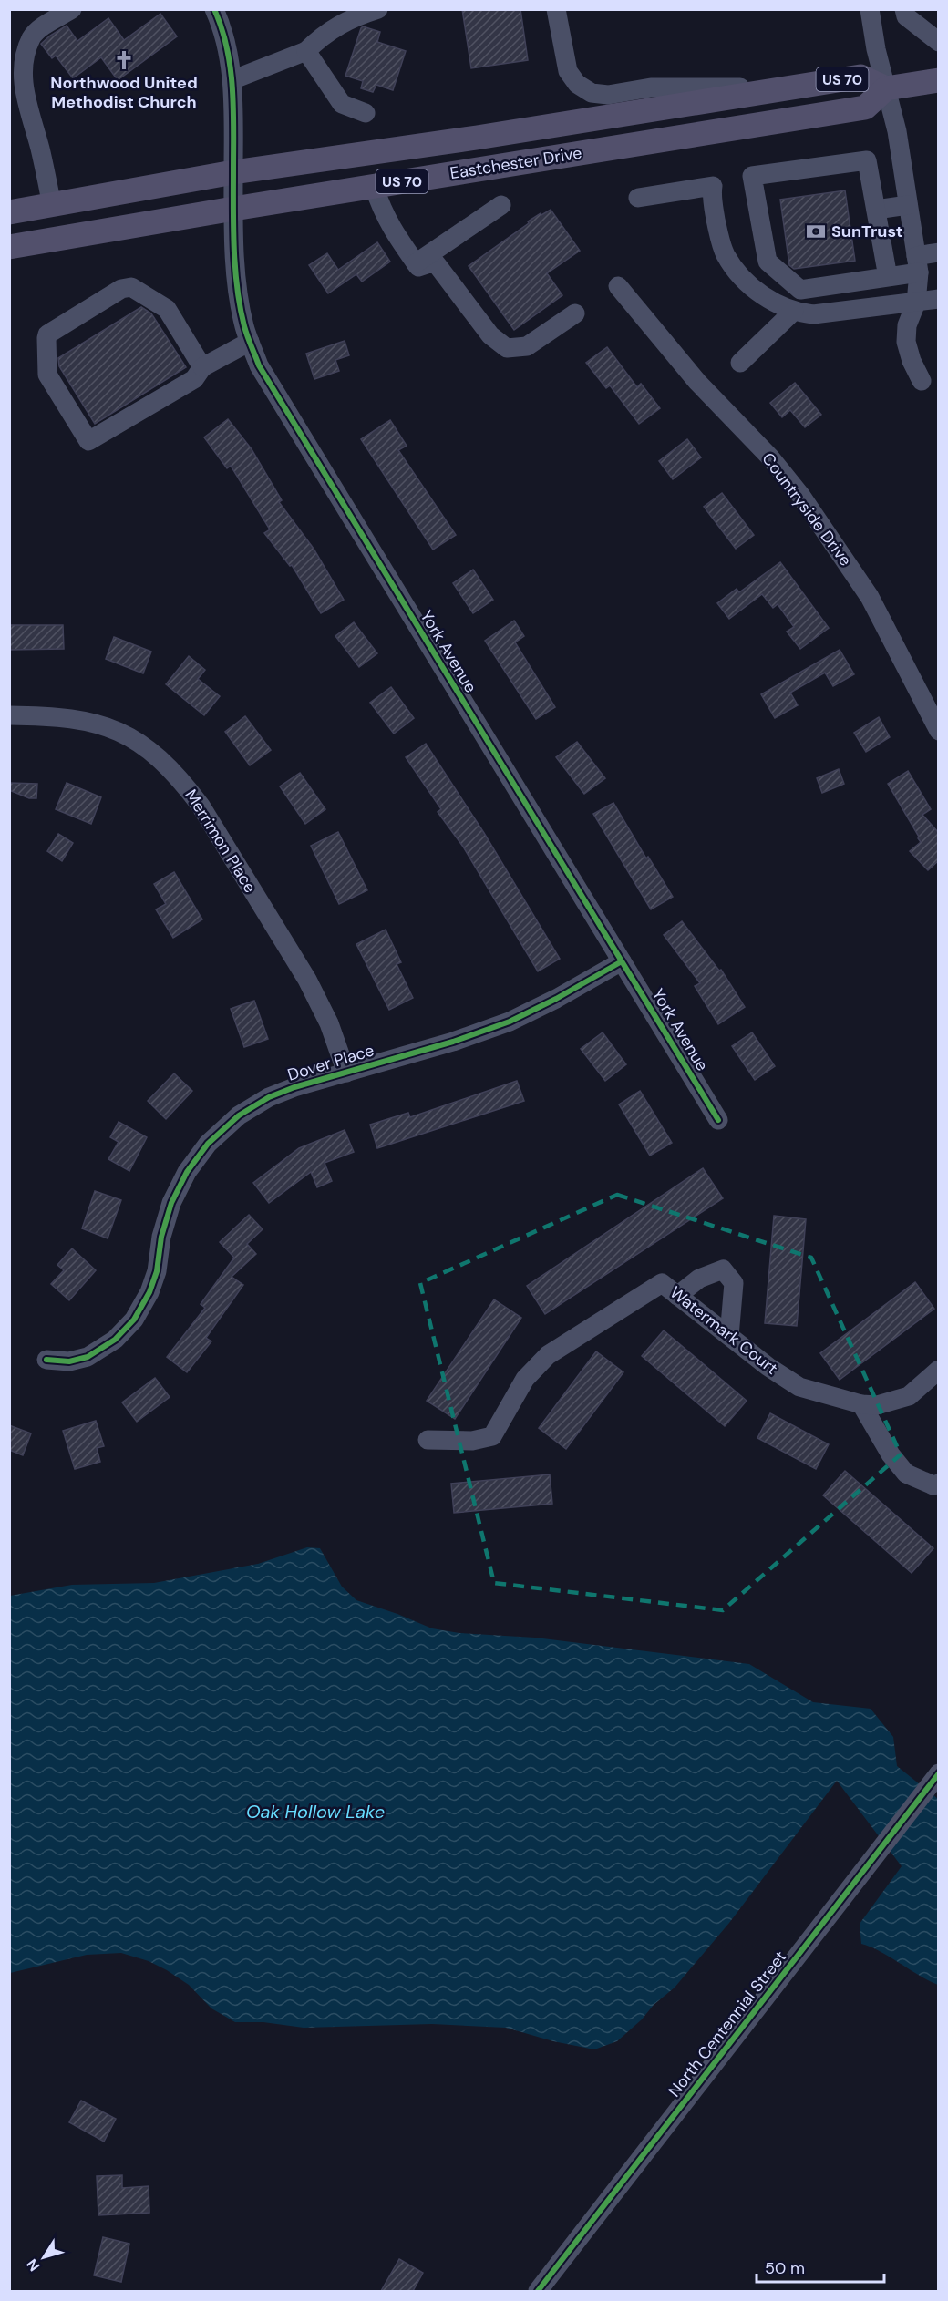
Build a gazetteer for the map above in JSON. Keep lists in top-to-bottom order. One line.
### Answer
{"streets":{"main road":["US 70","Eastchester Drive"],"street":["Countryside Drive","York Avenue","Merrimon Place","Dover Place","Watermark Court","North Centennial Street"]},"crossings":[["US 70","Eastchester Drive"],["Eastchester Drive","York Avenue"],["York Avenue","Dover Place"],["Merrimon Place","Dover Place"]],"water":["Oak Hollow Lake"],"places":{"church":["Northwood United Methodist Church"],"bank":["SunTrust"]},"scale_bar":"50 m","north":"bottom left"}
